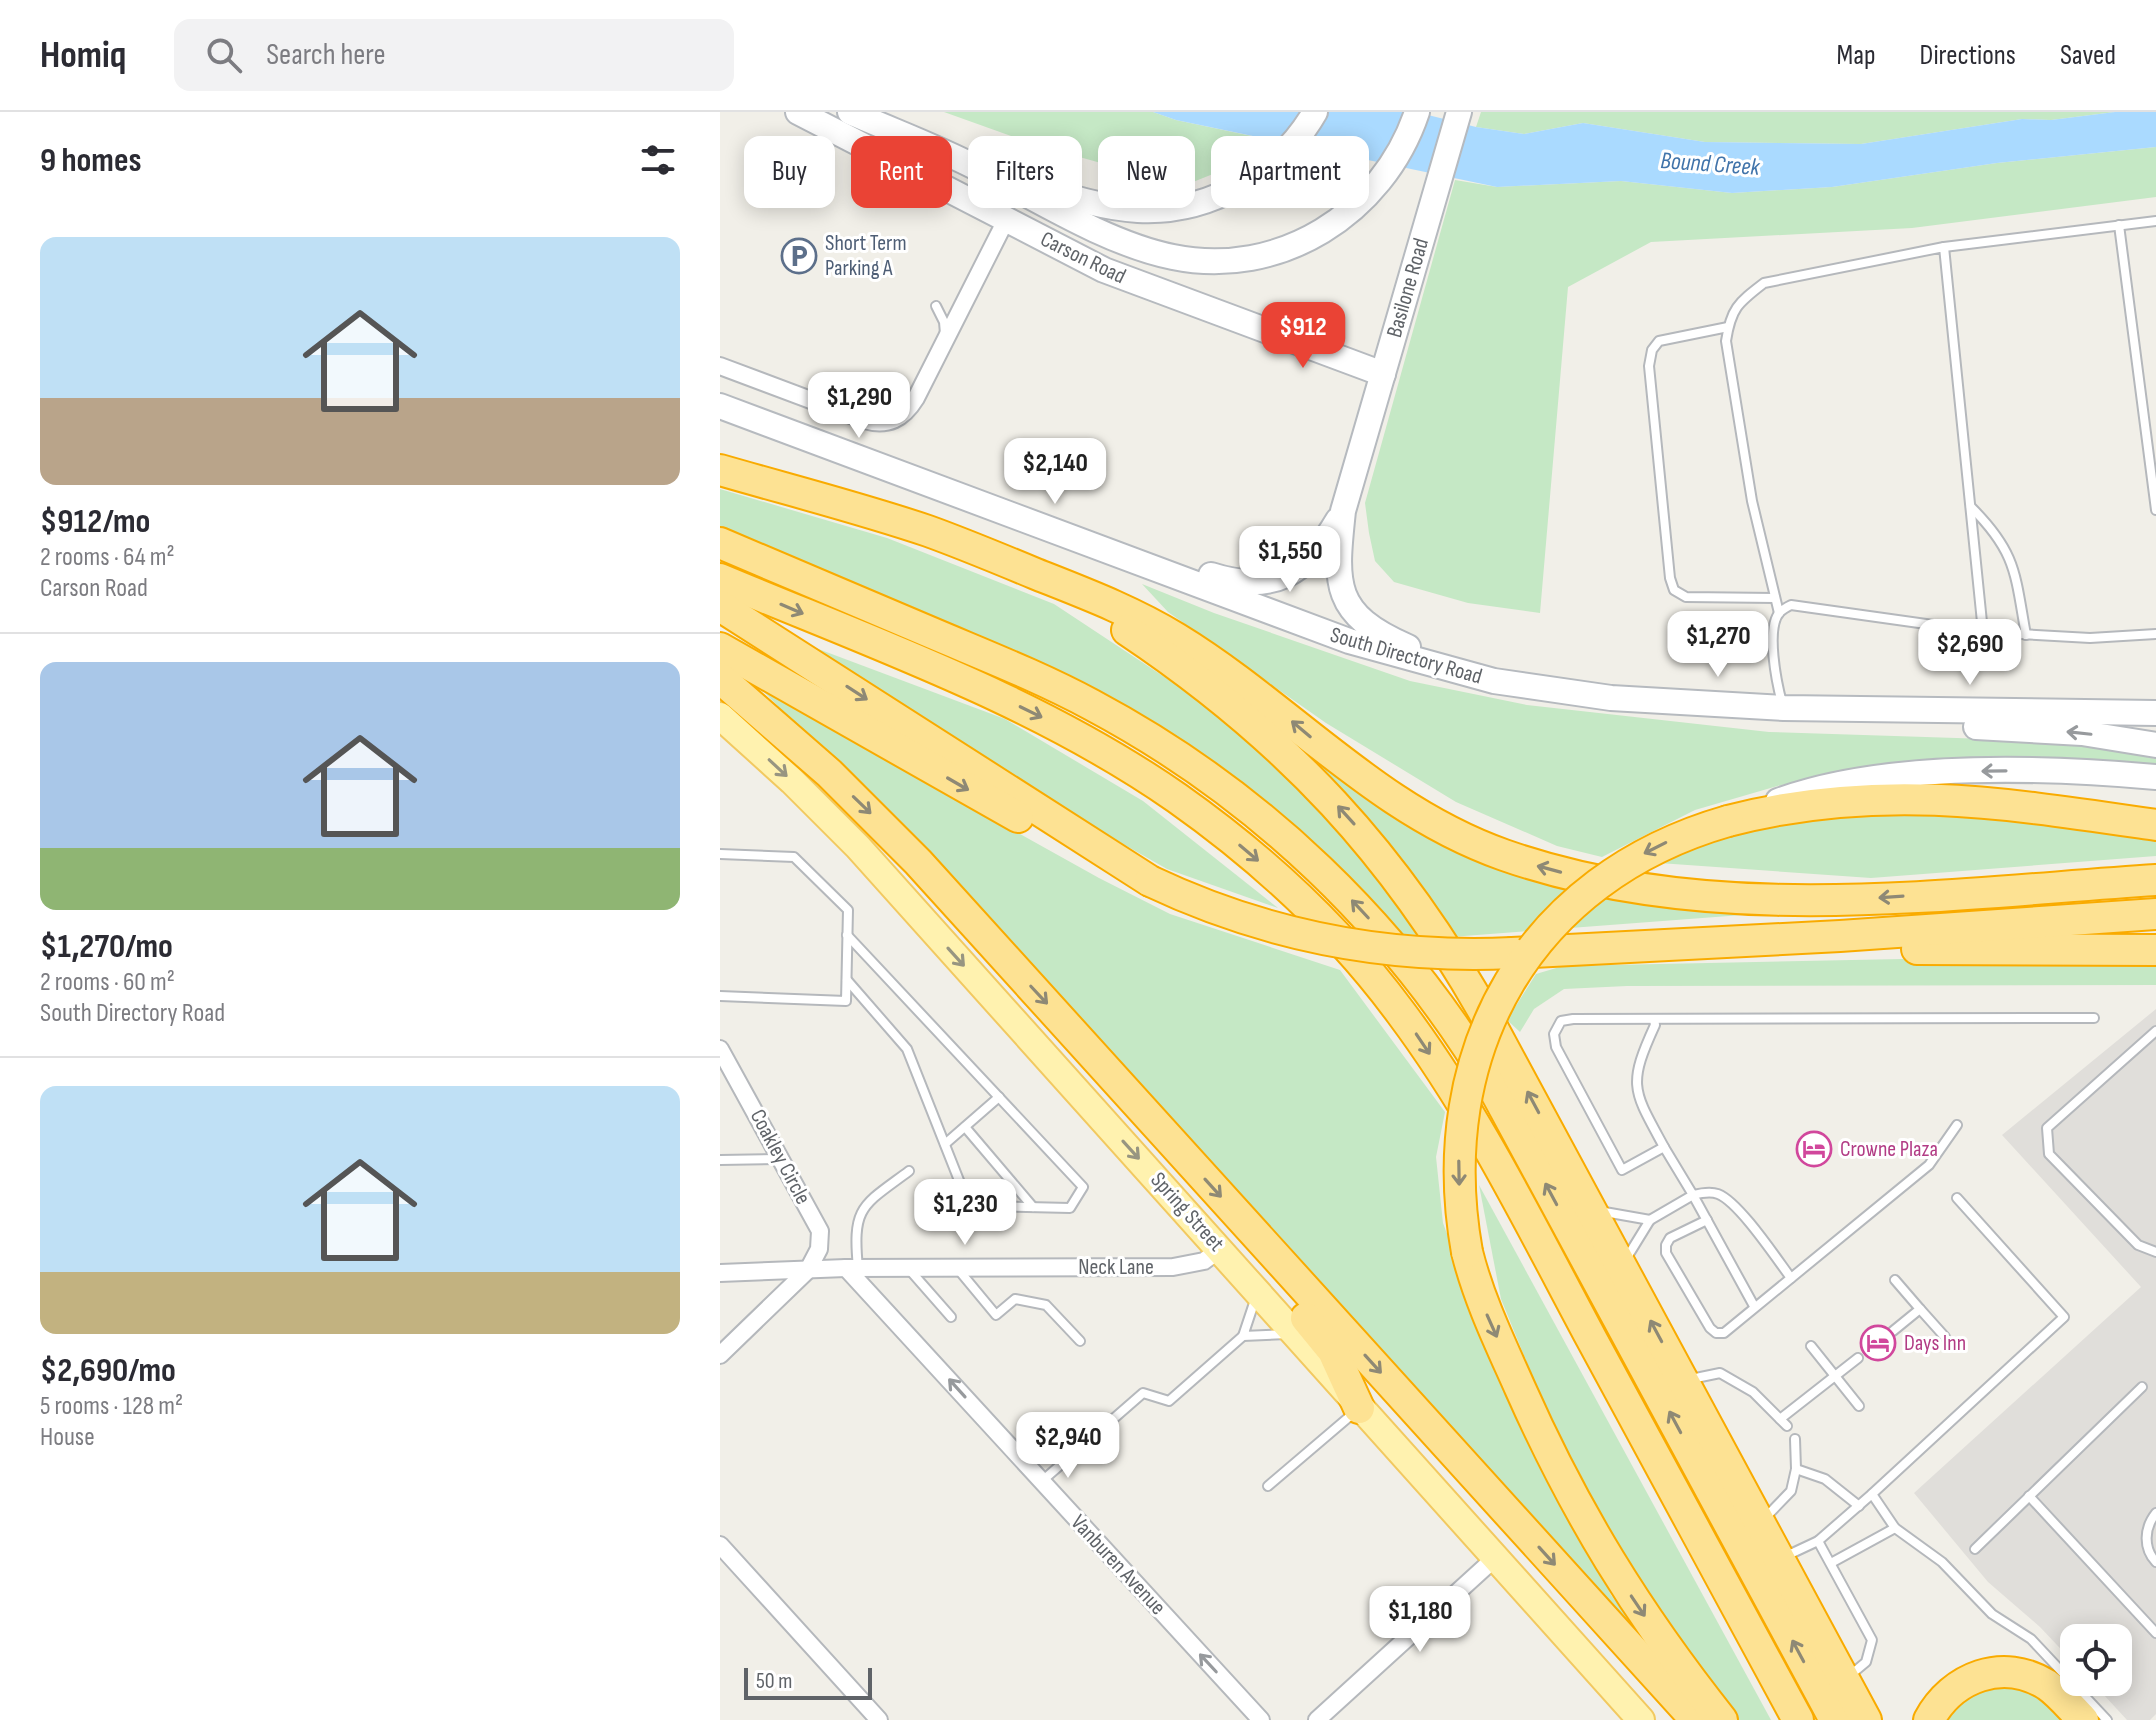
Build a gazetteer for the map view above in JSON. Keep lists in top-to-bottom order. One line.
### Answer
{"streets":{"main road":["Spring Street"],"street":["Carson Road","Basilone Road","South Directory Road","Coakley Circle","Neck Lane","Vanburen Avenue"]},"crossings":[["Carson Road","Basilone Road"],["Coakley Circle","Neck Lane"],["Spring Street","Neck Lane"],["Neck Lane","Vanburen Avenue"]],"one_way":["Spring Street","Vanburen Avenue"],"water":["Bound Creek"],"places":{"parking":["Short Term Parking A"],"hotel":["Crowne Plaza","Days Inn"]},"scale_bar":"50 m","page":{"header":"Homiq","search":"Search here","nav":["Map","Directions","Saved"],"heading":"9 homes","chip":["Buy","Rent","Filters","New","Apartment"],"list":[{"name":"$912/mo","note":"2 rooms · 64 m² · Carson Road"},{"name":"$1,270/mo","note":"2 rooms · 60 m² · South Directory Road"},{"name":"$2,690/mo","note":"5 rooms · 128 m² · House"}],"price":["$912","$1,290","$2,140","$1,550","$1,270","$2,690","$1,230","$2,940","$1,180"],"scale":"50 m"}}
